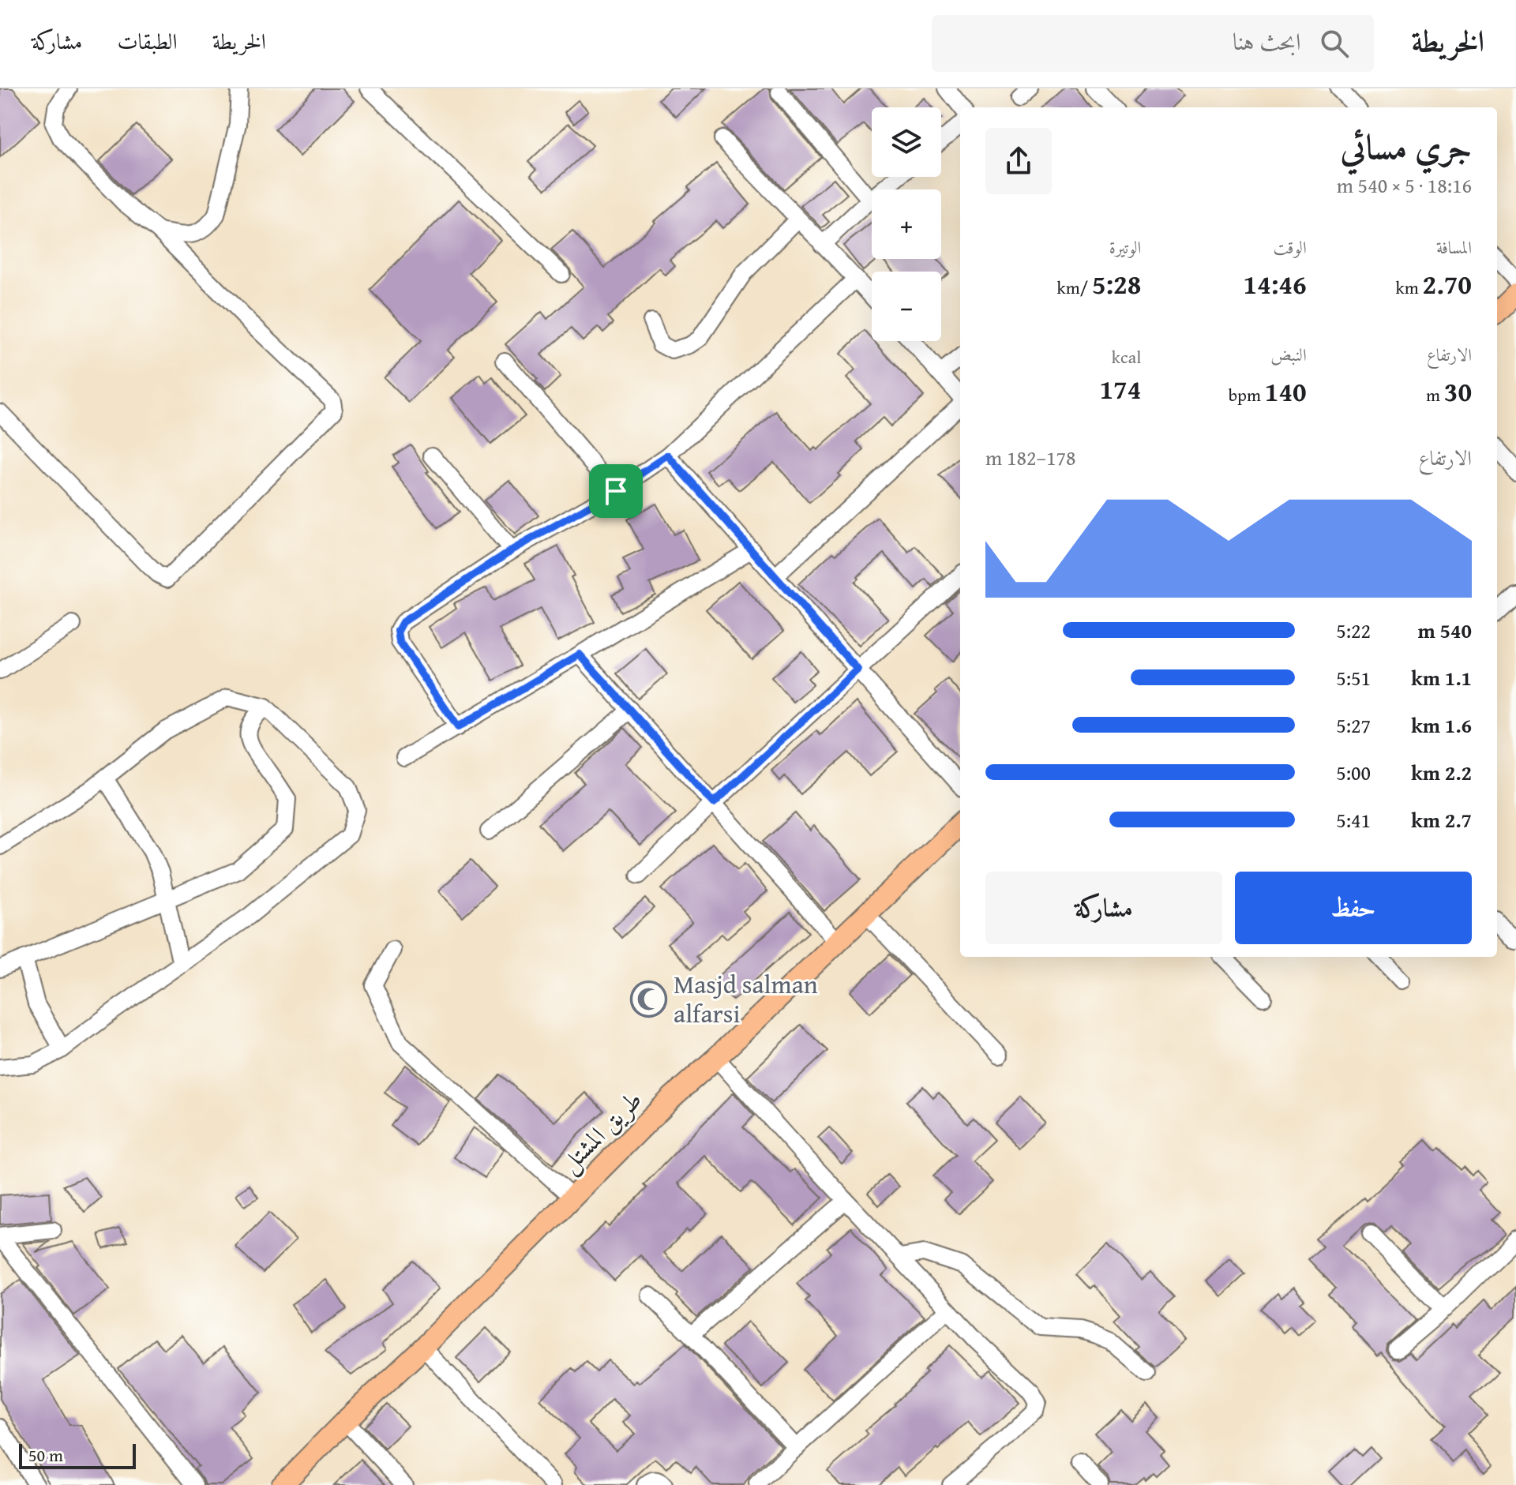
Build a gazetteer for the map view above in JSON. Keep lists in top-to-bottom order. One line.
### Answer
{"streets":{"main road":["طريق المشتل"]},"places":{"mosque":["Masjd salman alfarsi"]},"scale_bar":"50 m","page":{"header":"الخريطة","search":"ابحث هنا","nav":["الخريطة","الطبقات","مشاركة"],"map_buttons":["+","−"],"heading":["جري مسائي","18:16 · 5 × 540 m"],"stats":[["المسافة","2.70 km"],["الوقت","14:46"],["الوتيرة","5:28 /km"],["الارتفاع","30 m"],["النبض","140 bpm"],["kcal","174"]],"chart":["الارتفاع","178–182 m"],"list":[{"name":"540 m","note":"5:22"},{"name":"1.1 km","note":"5:51"},{"name":"1.6 km","note":"5:27"},{"name":"2.2 km","note":"5:00"},{"name":"2.7 km","note":"5:41"}],"buttons":["حفظ","مشاركة"],"scale":"50 m"}}
